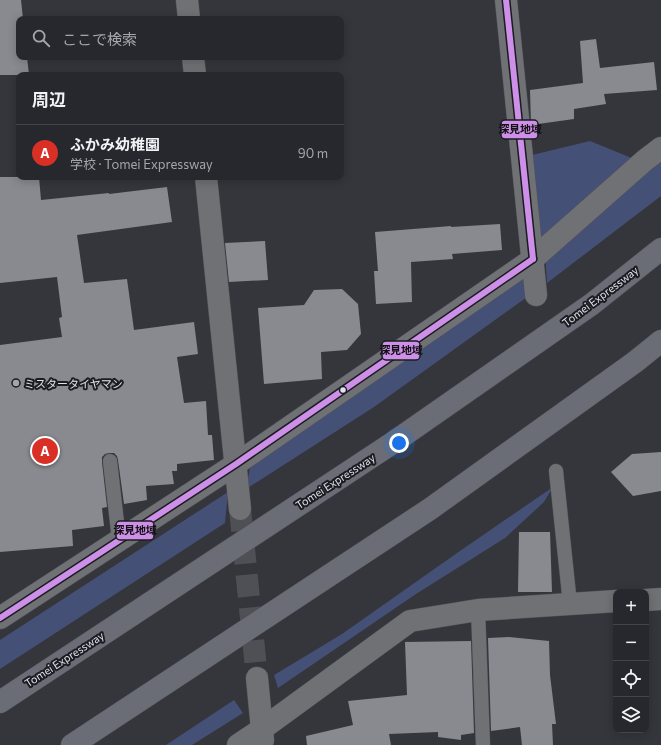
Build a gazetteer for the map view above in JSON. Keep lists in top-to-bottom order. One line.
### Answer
{"streets":{"highway":["Tomei Expressway"]},"places":["ミスタータイヤマン"],"lines":["transit line 深見地域"],"page":{"search":"ここで検索","heading":"周辺","list":[{"mark":"A","name":"ふかみ幼稚園","note":"学校 · Tomei Expressway","value":"90 m"}],"pins":"A","map_buttons":["+","−"]}}
